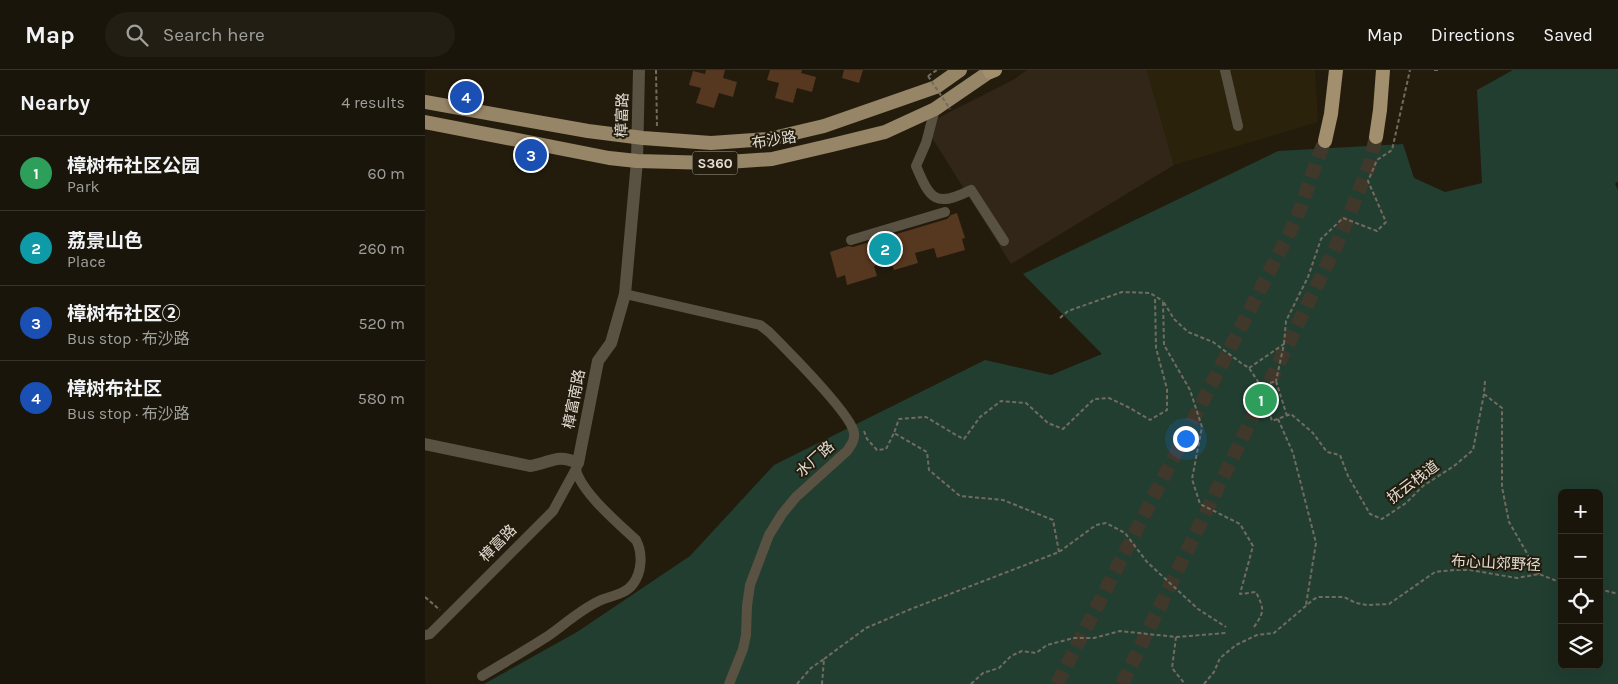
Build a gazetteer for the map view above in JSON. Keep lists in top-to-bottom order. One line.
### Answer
{"streets":{"main road":["布沙路","S360"],"street":["樟富路","樟富南路","水厂路"],"path":["抚云栈道","布心山郊野径"]},"crossings":[["樟富路","布沙路"],["樟富路","樟富南路"],["布沙路","樟富南路"]],"page":{"header":"Map","search":"Search here","nav":["Map","Directions","Saved"],"heading":["Nearby","4 results"],"pins":["4","3","2","1"],"list":[{"mark":"1","name":"樟树布社区公园","note":"Park","value":"60 m"},{"mark":"2","name":"荔景山色","note":"Place","value":"260 m"},{"mark":"3","name":"樟树布社区②","note":"Bus stop · 布沙路","value":"520 m"},{"mark":"4","name":"樟树布社区","note":"Bus stop · 布沙路","value":"580 m"}],"map_buttons":["+","−"]}}
